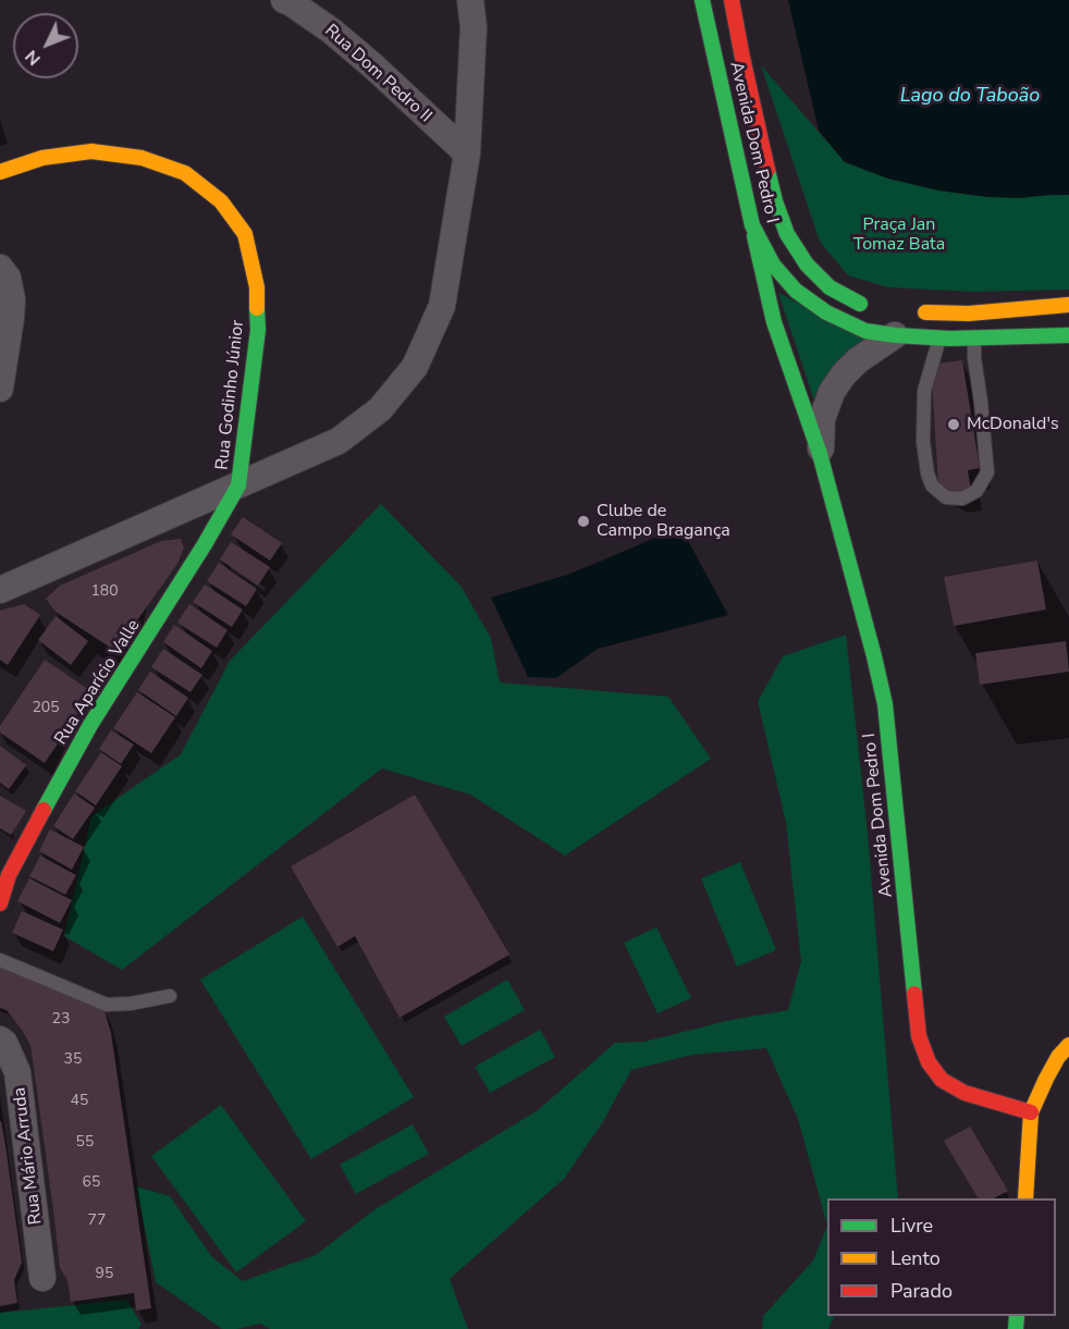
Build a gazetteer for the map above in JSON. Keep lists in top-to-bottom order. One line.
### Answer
{"streets":{"street":["Rua Dom Pedro II","Avenida Dom Pedro I","Rua Godinho Júnior","Rua Aparício Valle","Rua Mário Arruda"]},"crossings":[["Rua Godinho Júnior","Rua Aparício Valle"]],"water":["Lago do Taboão"],"parks":["Praça Jan Tomaz Bata"],"places":["McDonald's","Clube de Campo Bragança"],"house_numbers":["180","205","23","35","45","55","65","77","95"],"legend":["Livre","Lento","Parado"],"north":"bottom left"}
